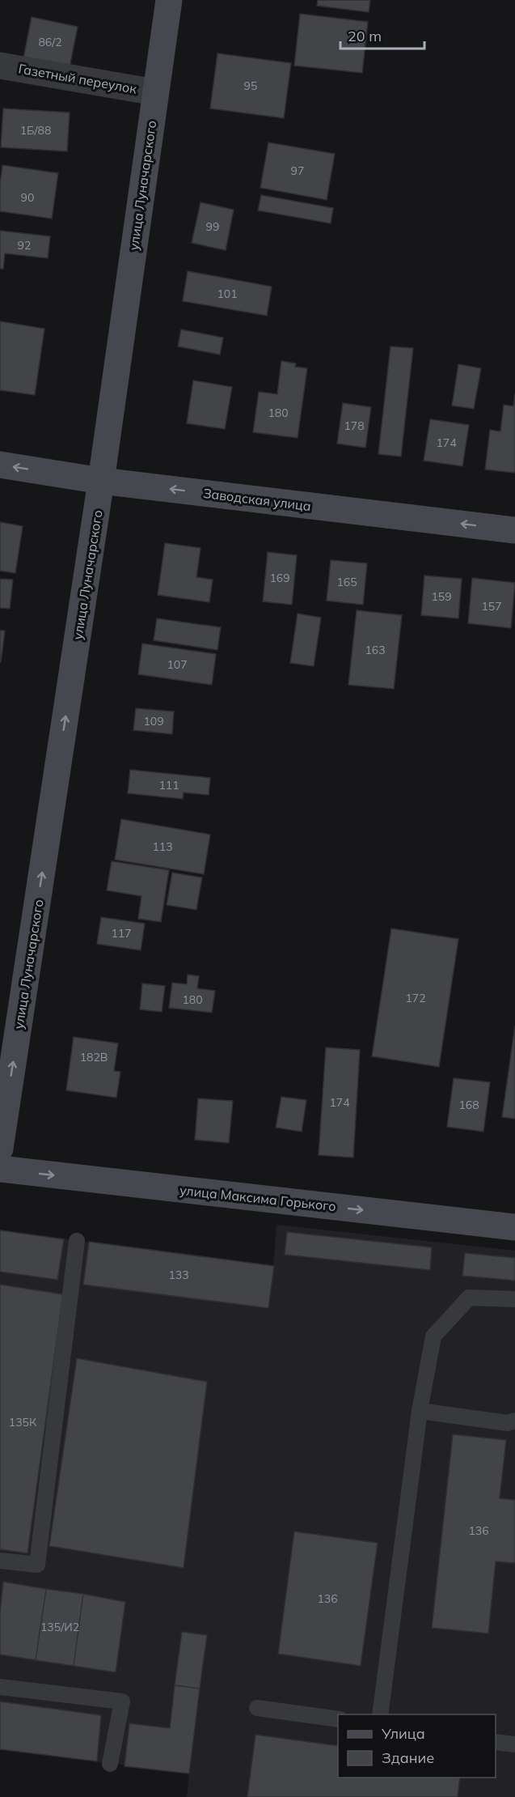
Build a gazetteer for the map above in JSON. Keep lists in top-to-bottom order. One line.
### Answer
{"streets":{"street":["Газетный переулок","улица Луначарского","Заводская улица","улица Максима Горького"]},"crossings":[["Газетный переулок","улица Луначарского"],["улица Луначарского","Заводская улица"]],"one_way":["улица Луначарского","Заводская улица","улица Максима Горького"],"house_numbers":["86/2","95","1Б/88","97","90","99","92","101","180","178","174","169","165","159","157","163","107","109","111","113","117","172","180","182В","174","168","133","135К","136","136","135/И2"],"legend":["Улица","Здание"],"scale_bar":"20 m"}
